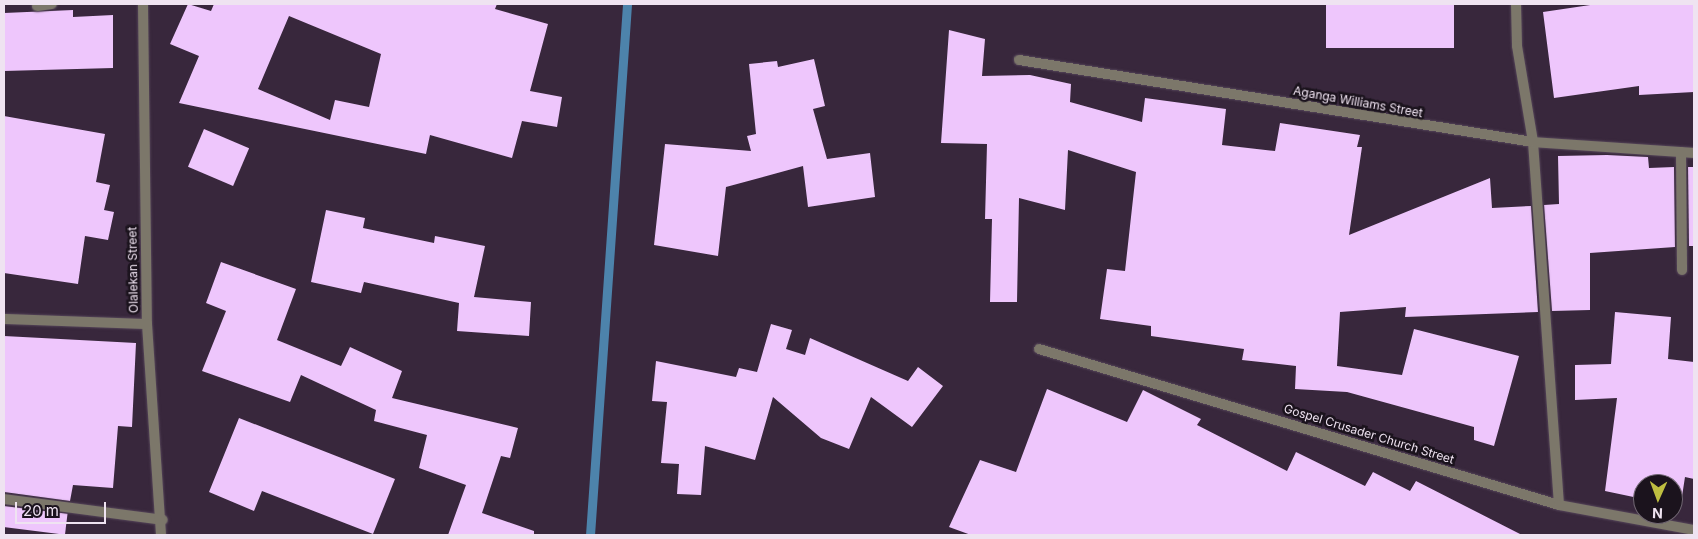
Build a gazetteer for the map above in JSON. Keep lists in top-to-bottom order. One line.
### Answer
{"streets":{"street":["Aganga Williams Street","Olalekan Street","Gospel Crusader Church Street"]},"scale_bar":"20 m","north":"bottom"}
